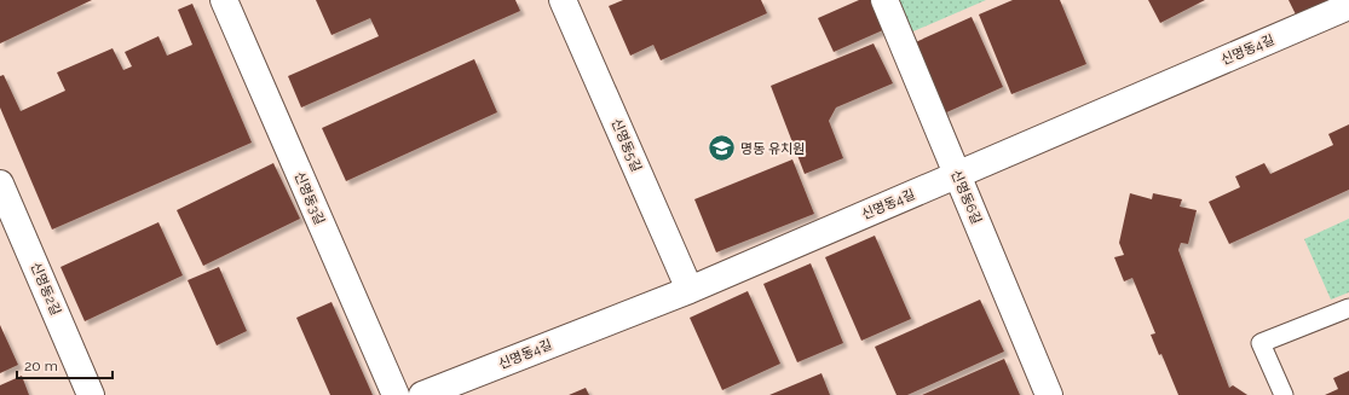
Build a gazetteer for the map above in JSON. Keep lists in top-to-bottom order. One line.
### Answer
{"streets":{"street":["신명동4길","신명동5길","신명동6길","신명동3길","신명동2길"]},"crossings":[["신명동4길","신명동5길"],["신명동4길","신명동6길"]],"places":{"school or university":["명동 유치원"]},"scale_bar":"20 m"}
